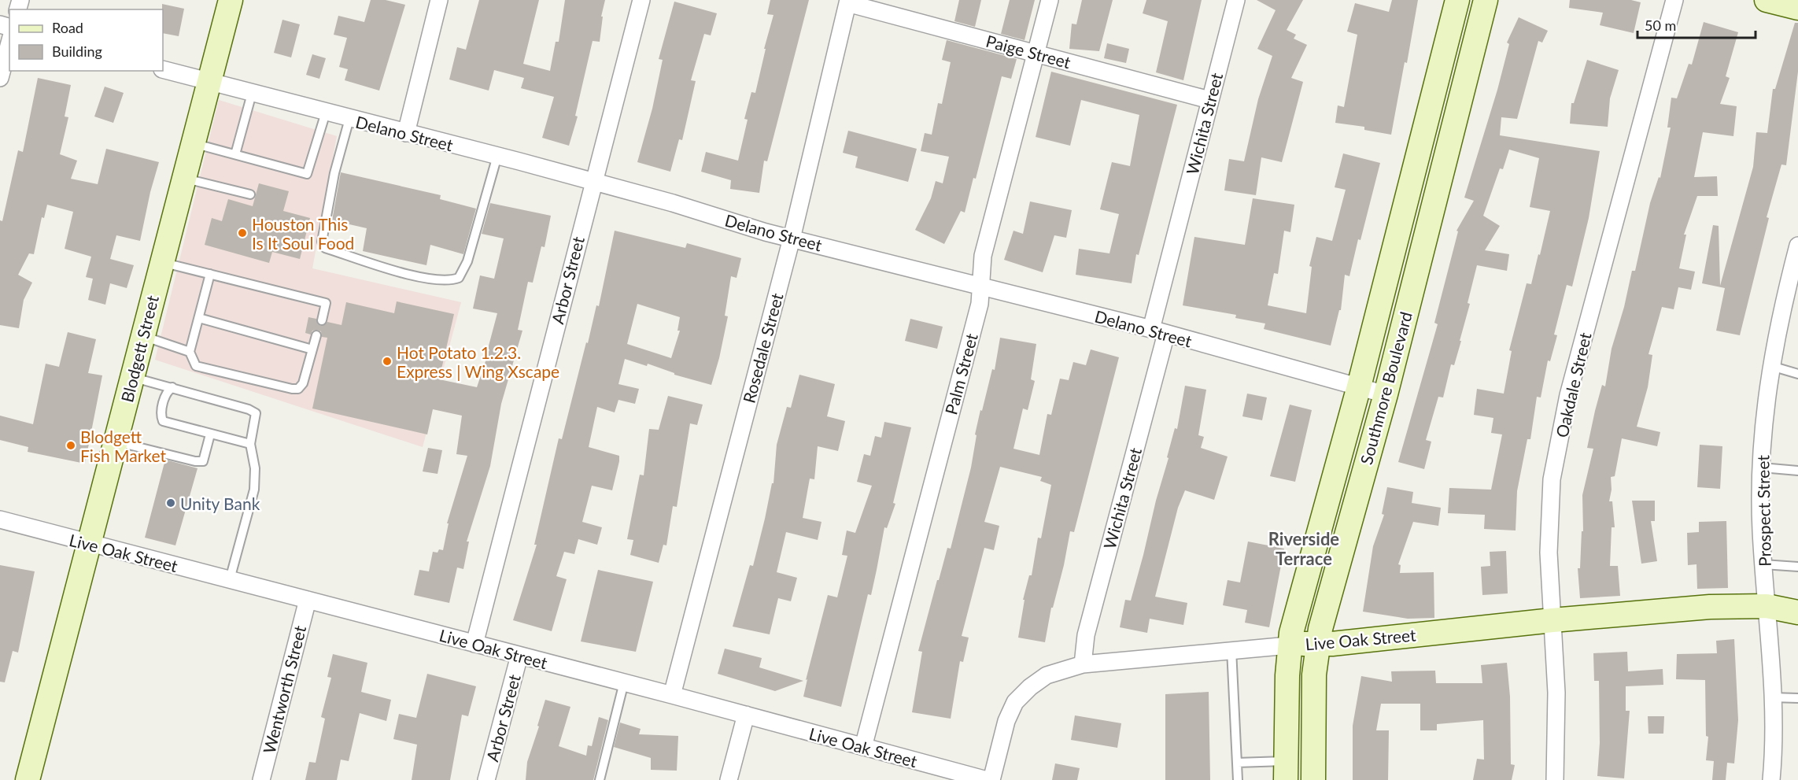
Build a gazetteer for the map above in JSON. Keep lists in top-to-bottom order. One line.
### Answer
{"streets":{"street":["Paige Street","Wichita Street","Delano Street","Arbor Street","Rosedale Street","Blodgett Street","Palm Street","Oakdale Street","Southmore Boulevard","Prospect Street","Live Oak Street","Wentworth Street"]},"crossings":[["Paige Street","Wichita Street"],["Paige Street","Rosedale Street"],["Paige Street","Palm Street"],["Wichita Street","Delano Street"],["Wichita Street","Live Oak Street"],["Delano Street","Arbor Street"],["Delano Street","Rosedale Street"],["Delano Street","Blodgett Street"],["Delano Street","Palm Street"],["Delano Street","Southmore Boulevard"],["Arbor Street","Live Oak Street"],["Rosedale Street","Live Oak Street"],["Blodgett Street","Live Oak Street"],["Palm Street","Live Oak Street"],["Oakdale Street","Live Oak Street"],["Southmore Boulevard","Live Oak Street"],["Prospect Street","Live Oak Street"],["Live Oak Street","Wentworth Street"]],"districts":["Riverside Terrace"],"places":["Houston This Is It Soul Food","Hot Potato 1.2.3. Express | Wing Xscape","Blodgett Fish Market","Unity Bank"],"legend":["Road","Building"],"scale_bar":"50 m"}
